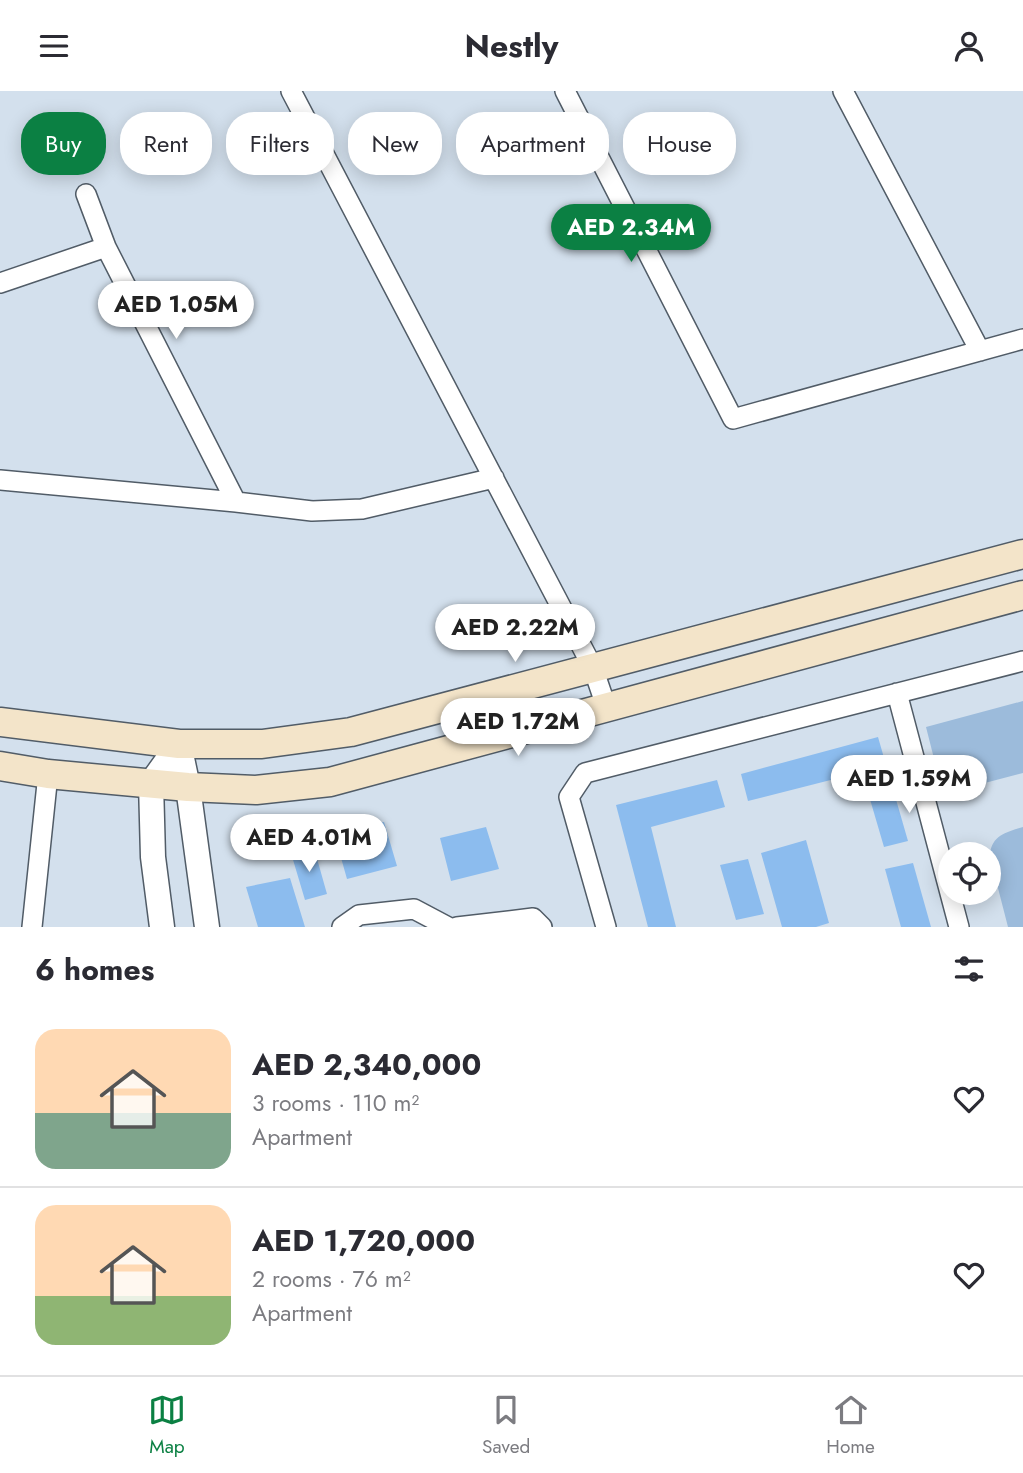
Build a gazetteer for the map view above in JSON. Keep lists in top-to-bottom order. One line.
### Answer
{"page":{"header":"Nestly","chip":["Buy","Rent","Filters","New","Apartment","House"],"price":["AED 2.34M","AED 1.05M","AED 2.22M","AED 1.72M","AED 1.59M","AED 4.01M"],"heading":"6 homes","list":[{"name":"AED 2,340,000","note":"3 rooms · 110 m² · Apartment"},{"name":"AED 1,720,000","note":"2 rooms · 76 m² · Apartment"}],"tabs":["Map","Saved","Home"]}}
